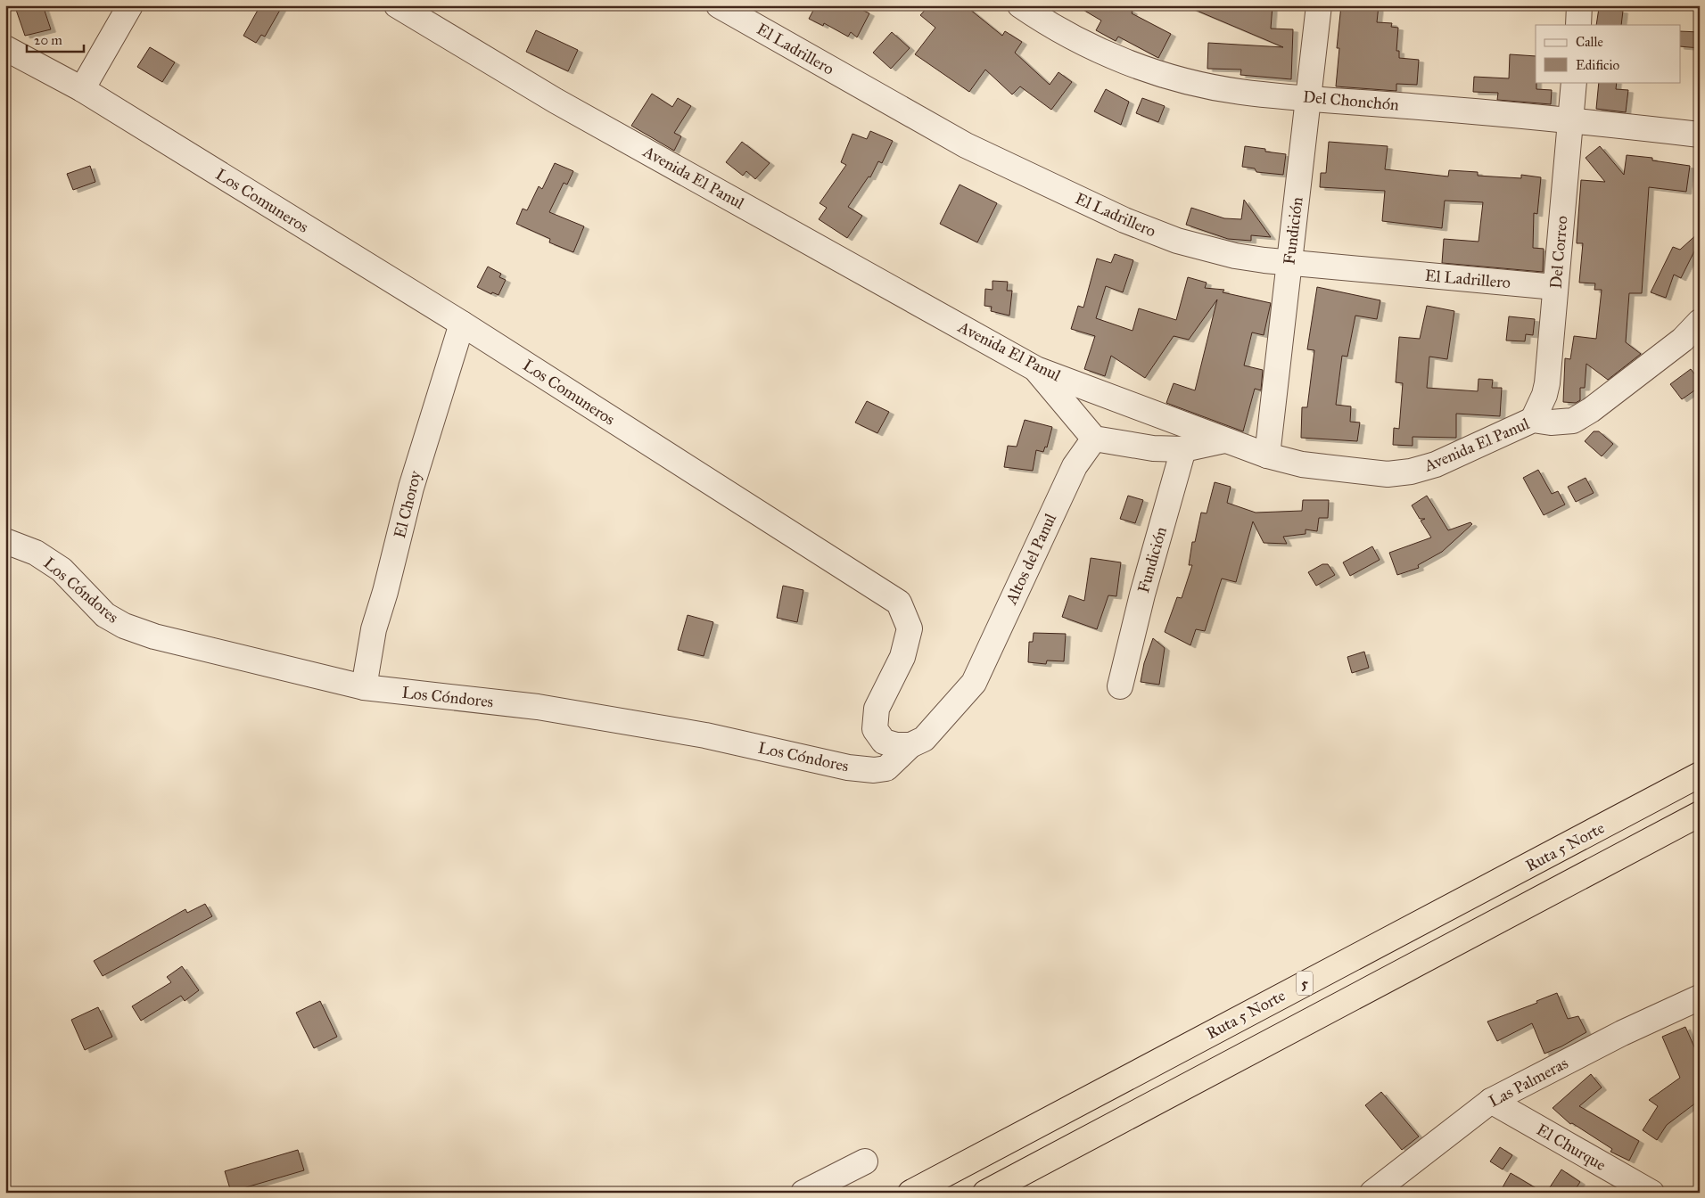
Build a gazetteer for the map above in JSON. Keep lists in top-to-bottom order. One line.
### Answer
{"streets":{"highway":["Ruta 5 Norte","5"],"street":["El Ladrillero","Del Chonchón","Avenida El Panul","Los Comuneros","Fundición","Del Correo","El Choroy","Altos del Panul","Los Cóndores","Las Palmeras","El Churque"]},"crossings":[["El Ladrillero","Fundición"],["El Ladrillero","Del Correo"],["Del Chonchón","Fundición"],["Del Chonchón","Del Correo"],["Avenida El Panul","Fundición"],["Avenida El Panul","Del Correo"],["Los Comuneros","El Choroy"],["Los Comuneros","Altos del Panul"],["Los Comuneros","Los Cóndores"],["El Choroy","Los Cóndores"],["Altos del Panul","Los Cóndores"],["Las Palmeras","El Churque"]],"legend":["Calle","Edificio"],"scale_bar":"20 m"}
